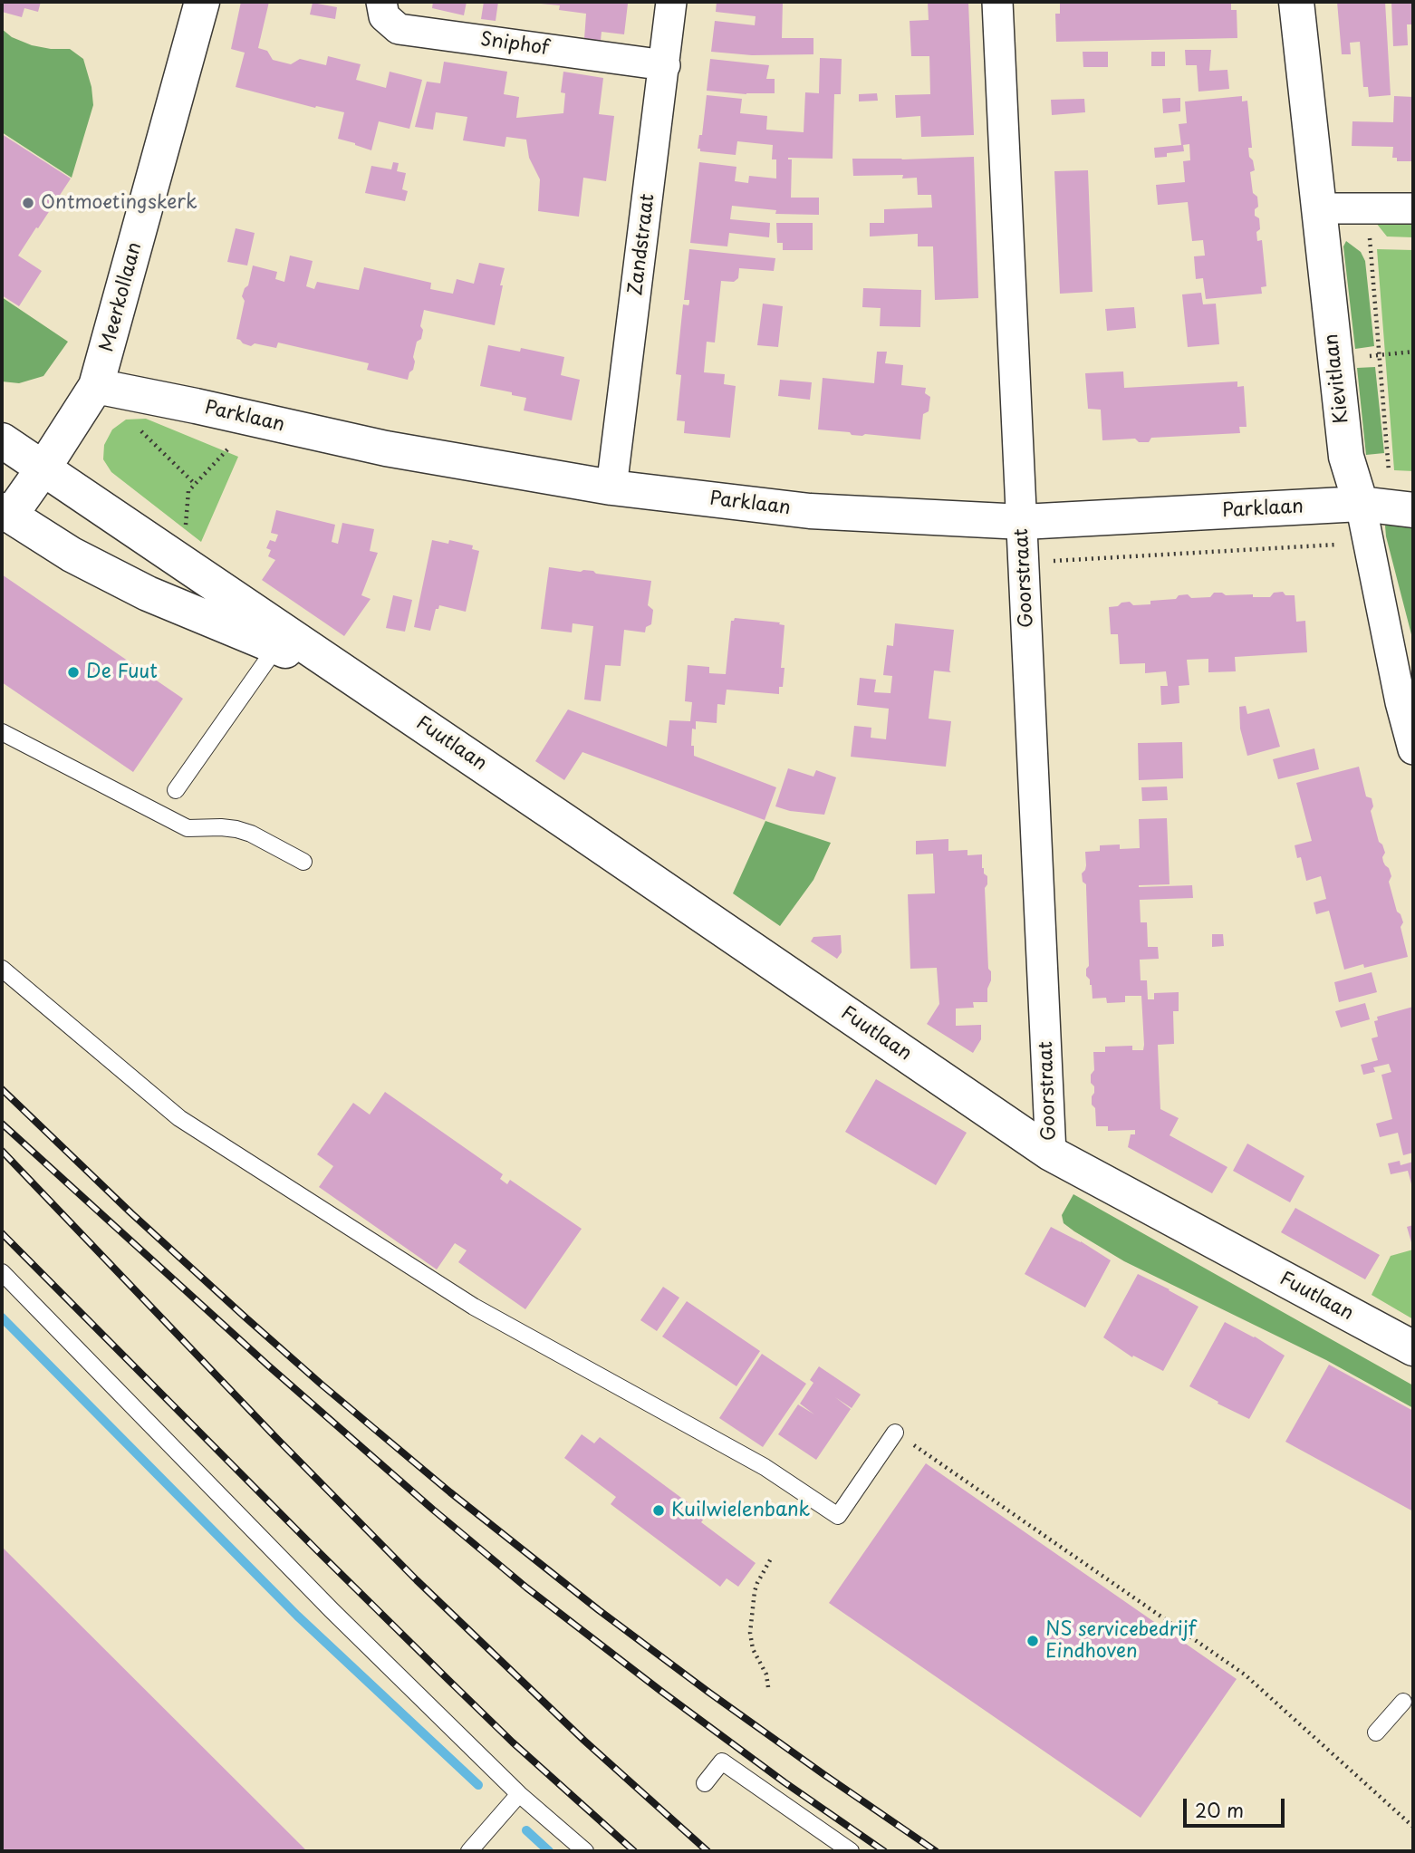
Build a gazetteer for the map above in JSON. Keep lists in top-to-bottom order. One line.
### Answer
{"streets":{"street":["Sniphof","Zandstraat","Meerkollaan","Kievitlaan","Parklaan","Goorstraat","Fuutlaan"]},"crossings":[["Sniphof","Zandstraat"],["Zandstraat","Parklaan"],["Meerkollaan","Parklaan"],["Meerkollaan","Fuutlaan"],["Kievitlaan","Parklaan"],["Parklaan","Goorstraat"],["Goorstraat","Fuutlaan"]],"places":["Ontmoetingskerk","De Fuut","Kuilwielenbank","NS servicebedrijf Eindhoven"],"scale_bar":"20 m"}
